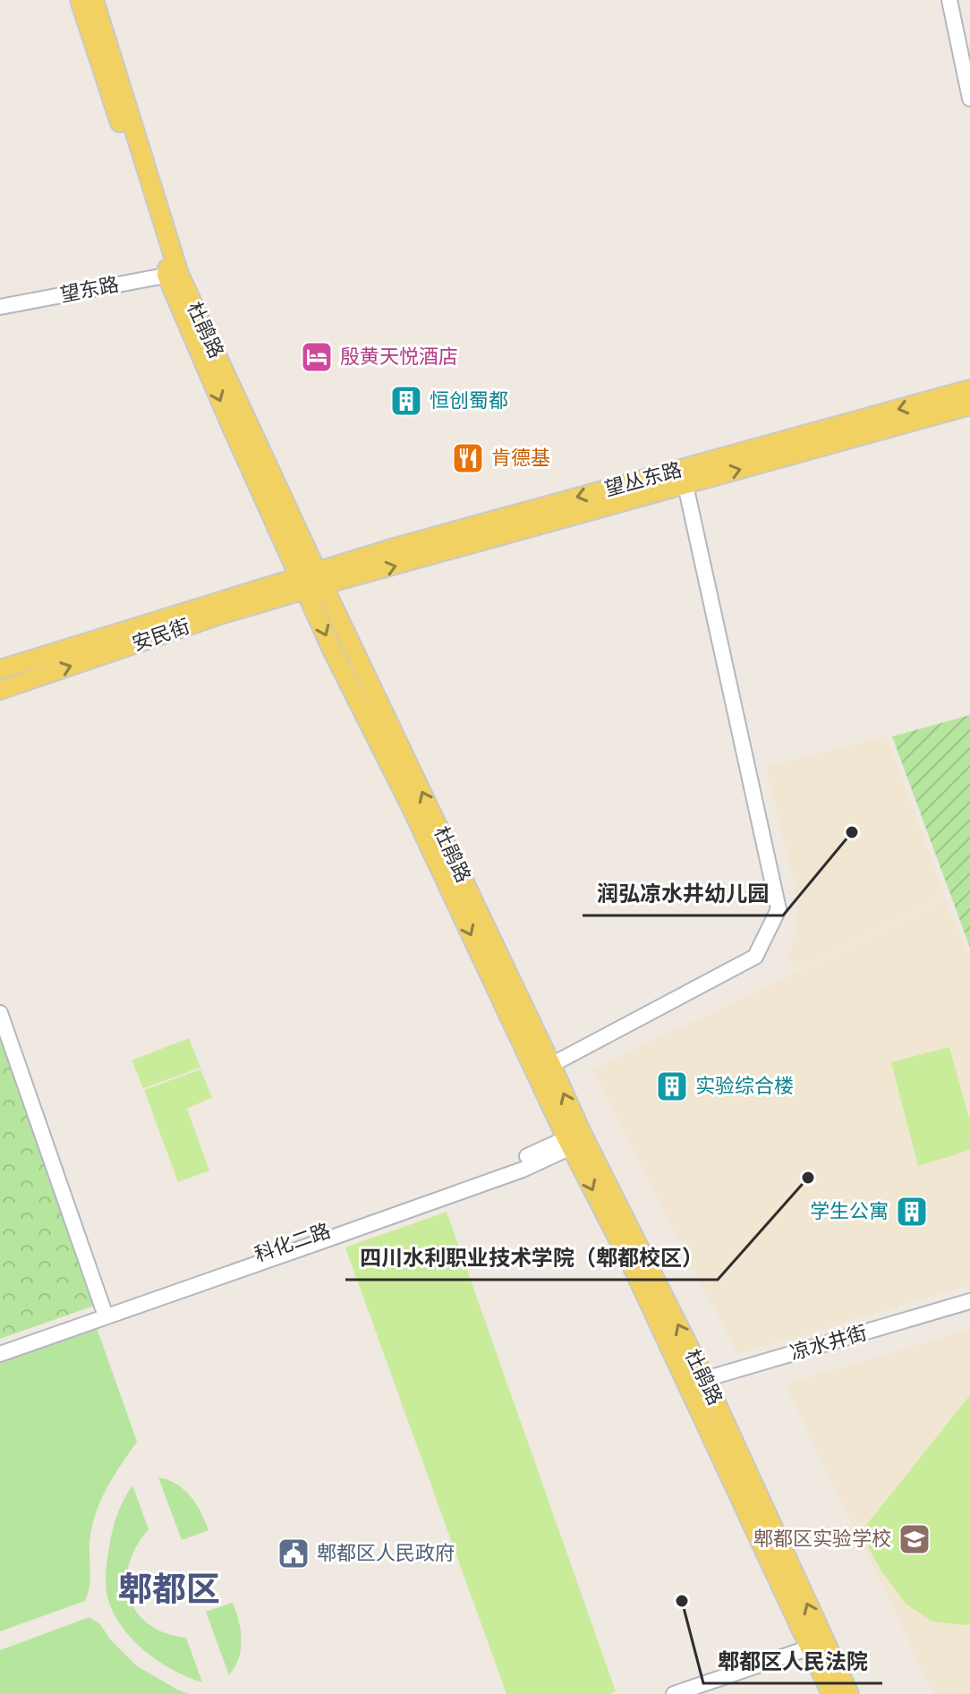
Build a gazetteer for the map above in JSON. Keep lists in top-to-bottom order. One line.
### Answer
{"streets":{"main road":["杜鹃路","望丛东路","安民街"],"street":["望东路","科化二路","凉水井街"]},"crossings":[["望东路","杜鹃路"],["杜鹃路","望丛东路"],["杜鹃路","安民街"],["杜鹃路","科化二路"],["杜鹃路","凉水井街"],["望丛东路","安民街"]],"districts":["郫都区"],"places":{"hotel":["殷黄天悦酒店"],"building":["恒创蜀都","实验综合楼","学生公寓"],"restaurant":["肯德基"],"other":["润弘凉水井幼儿园","四川水利职业技术学院（郫都校区）","郫都区人民法院"],"school or university":["郫都区实验学校"],"public building":["郫都区人民政府"]}}
